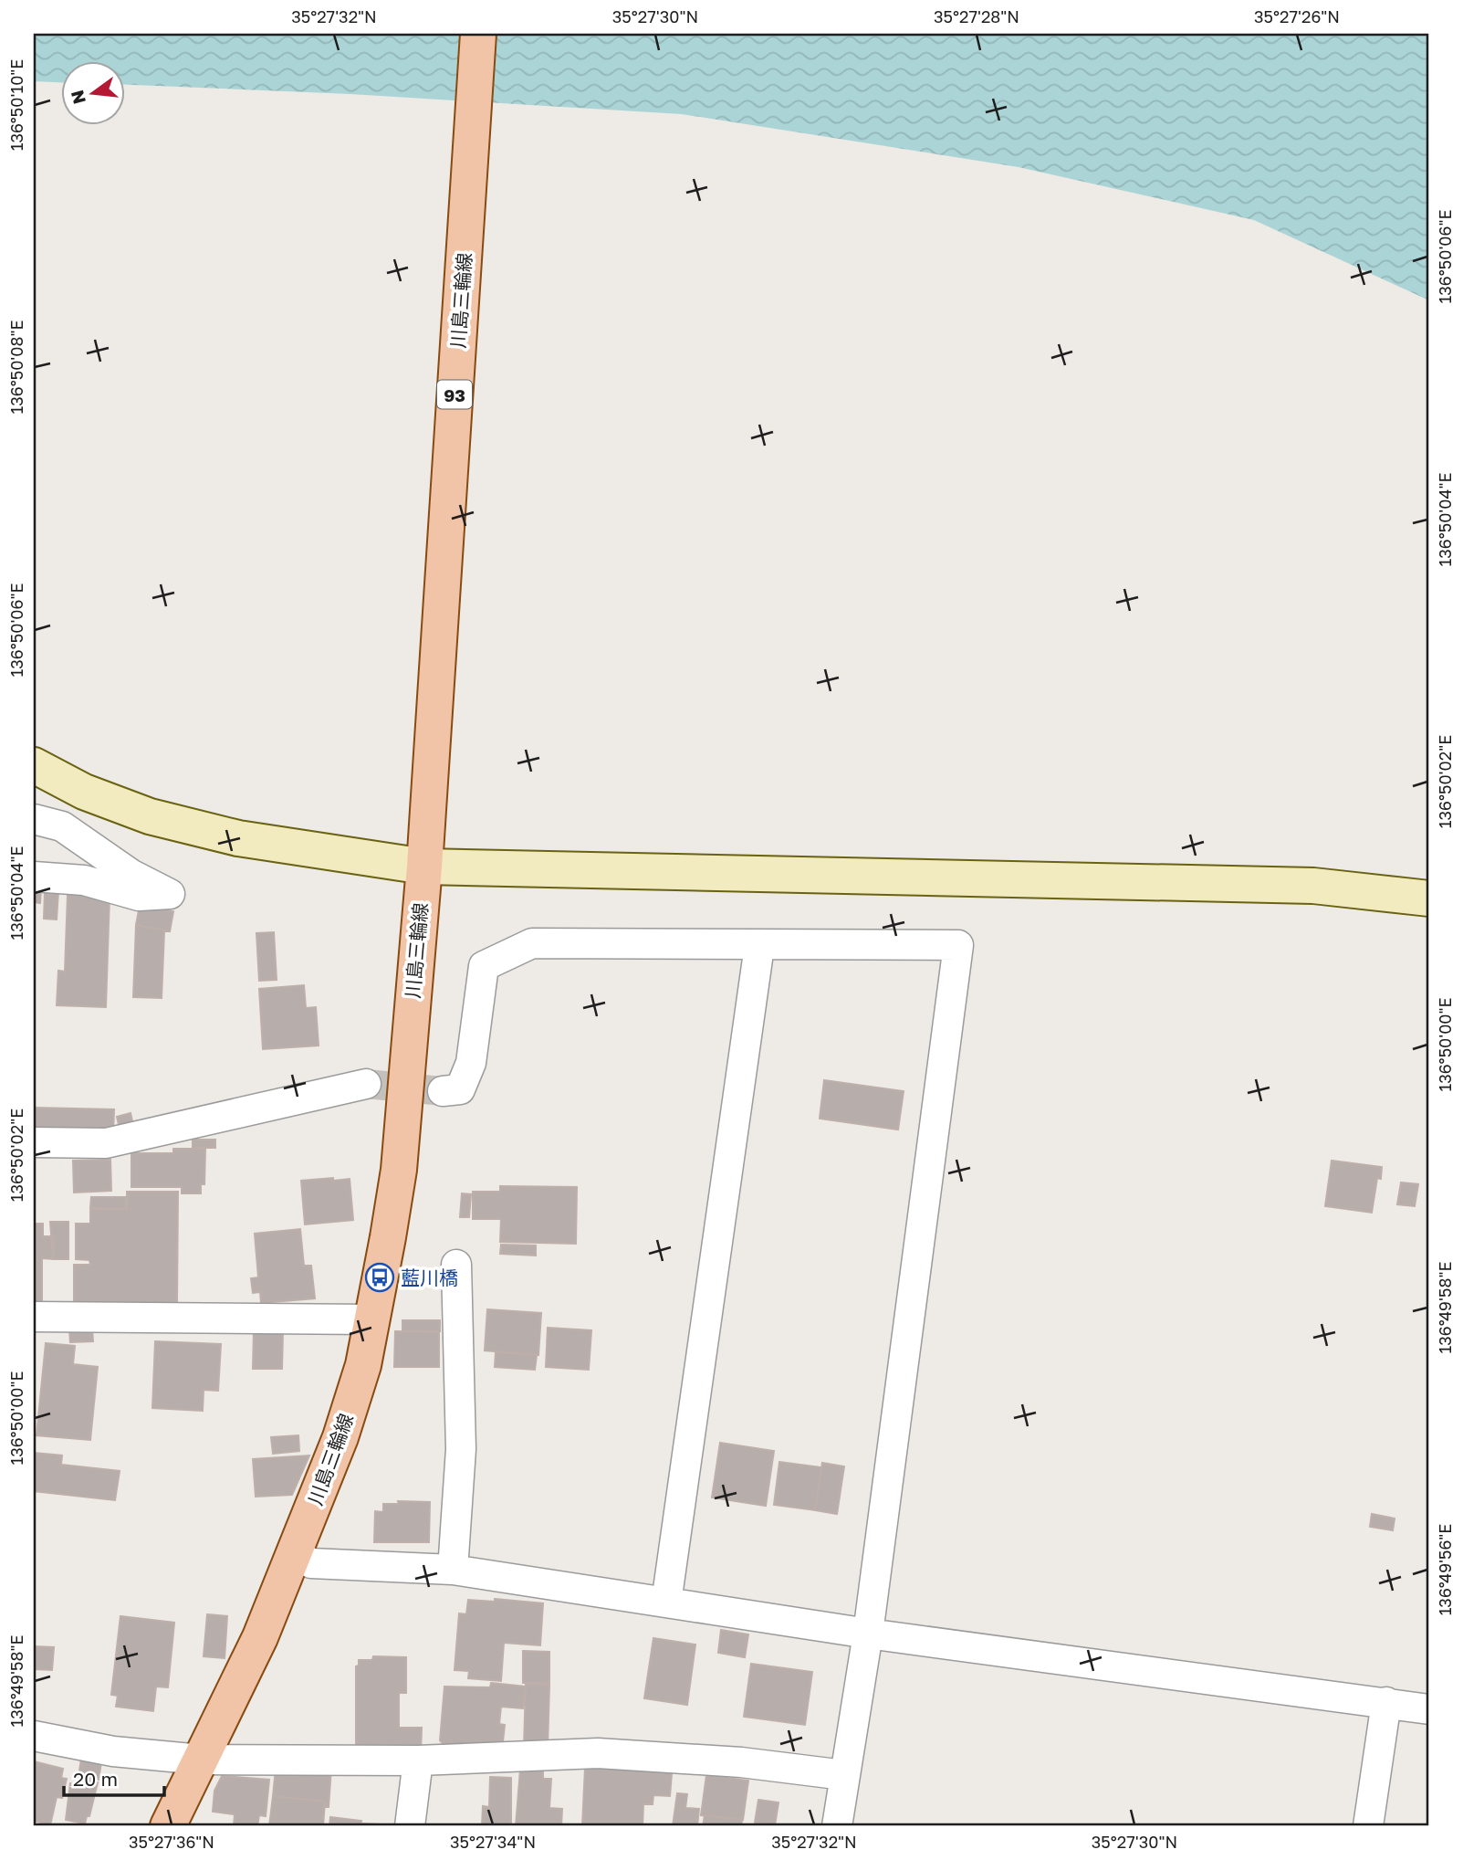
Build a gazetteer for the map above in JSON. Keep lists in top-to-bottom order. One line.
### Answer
{"streets":{"main road":["川島三輪線","93"]},"places":{"bus stop":["藍川橋"]},"scale_bar":"20 m","north":"left","coordinates":["35°27'32\"N","35°27'30\"N","35°27'28\"N","35°27'26\"N","136°50'10\"E","136°50'06\"E","136°50'08\"E","136°50'04\"E","136°50'02\"E","136°50'00\"E","136°49'58\"E","136°49'56\"E","35°27'36\"N","35°27'34\"N"]}
